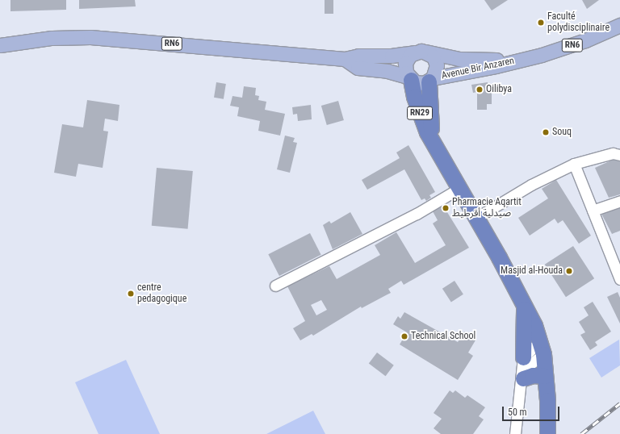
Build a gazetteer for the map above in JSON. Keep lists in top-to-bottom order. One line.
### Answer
{"streets":{"highway":["RN29"],"main road":["RN6","Avenue Bir Anzaren"]},"crossings":[["RN6","Avenue Bir Anzaren"],["RN6","RN29"],["Avenue Bir Anzaren","RN29"]],"places":["Faculté polydisciplinaire","Oilibya","Souq","Pharmacie Aqartit صيدلية أقرطيط","Masjid al-Houda","centre pedagogique","Technical School"],"scale_bar":"50 m"}
